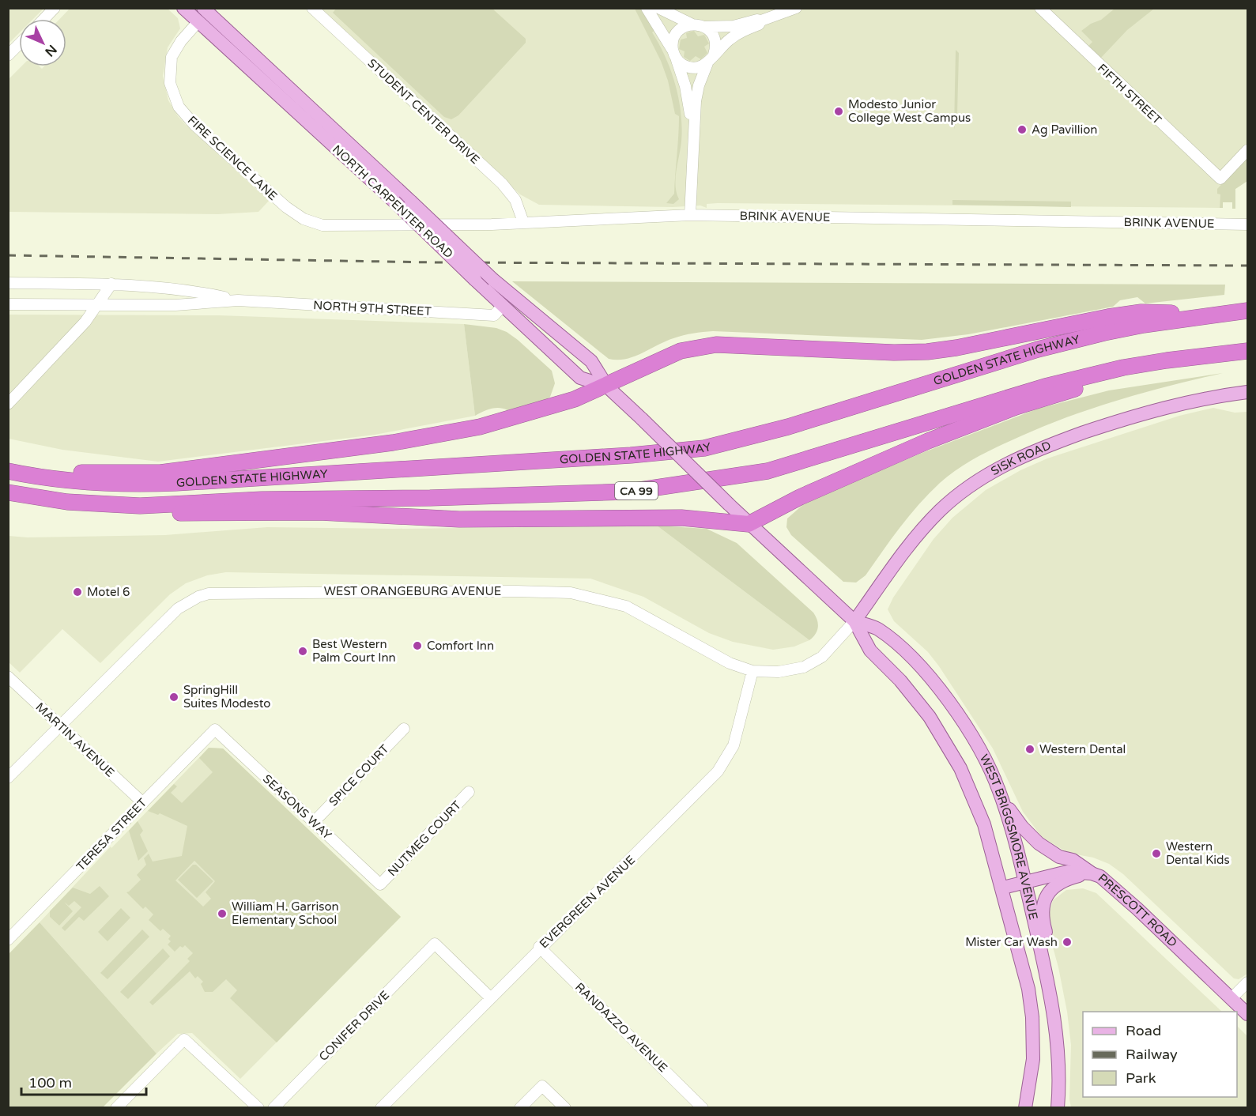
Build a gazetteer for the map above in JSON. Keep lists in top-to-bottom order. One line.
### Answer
{"streets":{"highway":["GOLDEN STATE HIGHWAY","CA 99"],"main road":["NORTH CARPENTER ROAD","SISK ROAD","WEST BRIGGSMORE AVENUE","PRESCOTT ROAD"],"street":["FIFTH STREET","STUDENT CENTER DRIVE","FIRE SCIENCE LANE","BRINK AVENUE","NORTH 9TH STREET","WEST ORANGEBURG AVENUE","MARTIN AVENUE","SPICE COURT","SEASONS WAY","TERESA STREET","NUTMEG COURT","EVERGREEN AVENUE","CONIFER DRIVE","RANDAZZO AVENUE"]},"crossings":[["STUDENT CENTER DRIVE","BRINK AVENUE"],["FIRE SCIENCE LANE","NORTH CARPENTER ROAD"],["FIRE SCIENCE LANE","BRINK AVENUE"],["NORTH CARPENTER ROAD","NORTH 9TH STREET"],["NORTH CARPENTER ROAD","WEST BRIGGSMORE AVENUE"],["SISK ROAD","WEST ORANGEBURG AVENUE"],["SISK ROAD","WEST BRIGGSMORE AVENUE"],["WEST ORANGEBURG AVENUE","MARTIN AVENUE"],["WEST ORANGEBURG AVENUE","WEST BRIGGSMORE AVENUE"],["WEST ORANGEBURG AVENUE","EVERGREEN AVENUE"],["MARTIN AVENUE","TERESA STREET"],["SPICE COURT","SEASONS WAY"],["SEASONS WAY","TERESA STREET"],["SEASONS WAY","NUTMEG COURT"],["WEST BRIGGSMORE AVENUE","PRESCOTT ROAD"],["EVERGREEN AVENUE","CONIFER DRIVE"],["EVERGREEN AVENUE","RANDAZZO AVENUE"]],"places":["Modesto Junior College West Campus","Ag Pavillion","Motel 6","Comfort Inn","Best Western Palm Court Inn","SpringHill Suites Modesto","Western Dental","Western Dental Kids","William H. Garrison Elementary School","Mister Car Wash"],"legend":["Road","Railway","Park"],"scale_bar":"100 m","north":"bottom right"}
